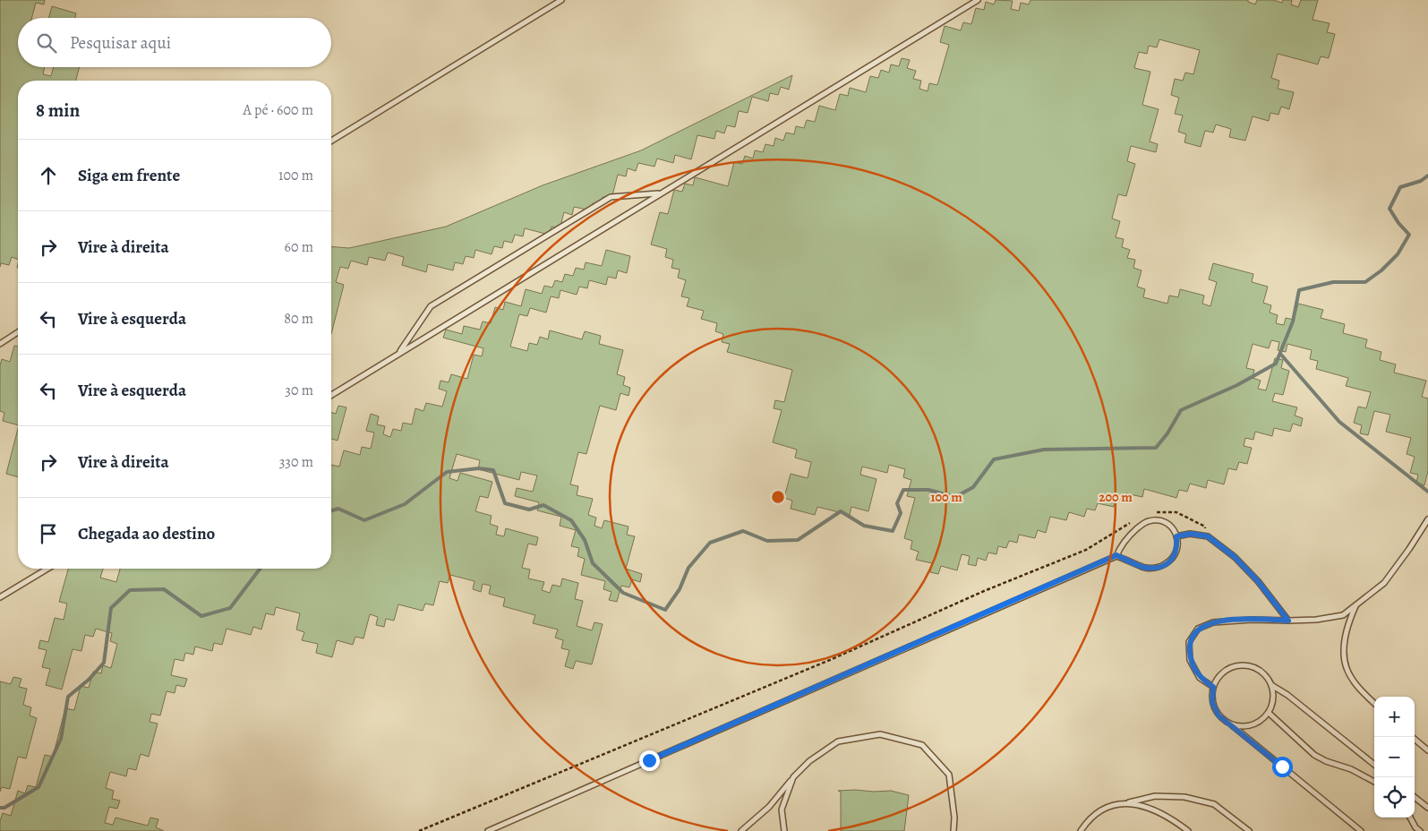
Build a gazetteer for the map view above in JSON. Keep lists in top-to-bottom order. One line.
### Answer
{"page":{"search":"Pesquisar aqui","heading":["8 min","A pé · 600 m"],"list":[["Siga em frente","100 m"],["Vire à direita","60 m"],["Vire à esquerda","80 m"],["Vire à esquerda","30 m"],["Vire à direita","330 m"],"Chegada ao destino"],"map_buttons":["+","−"]},"rings":["100 m","200 m"]}
